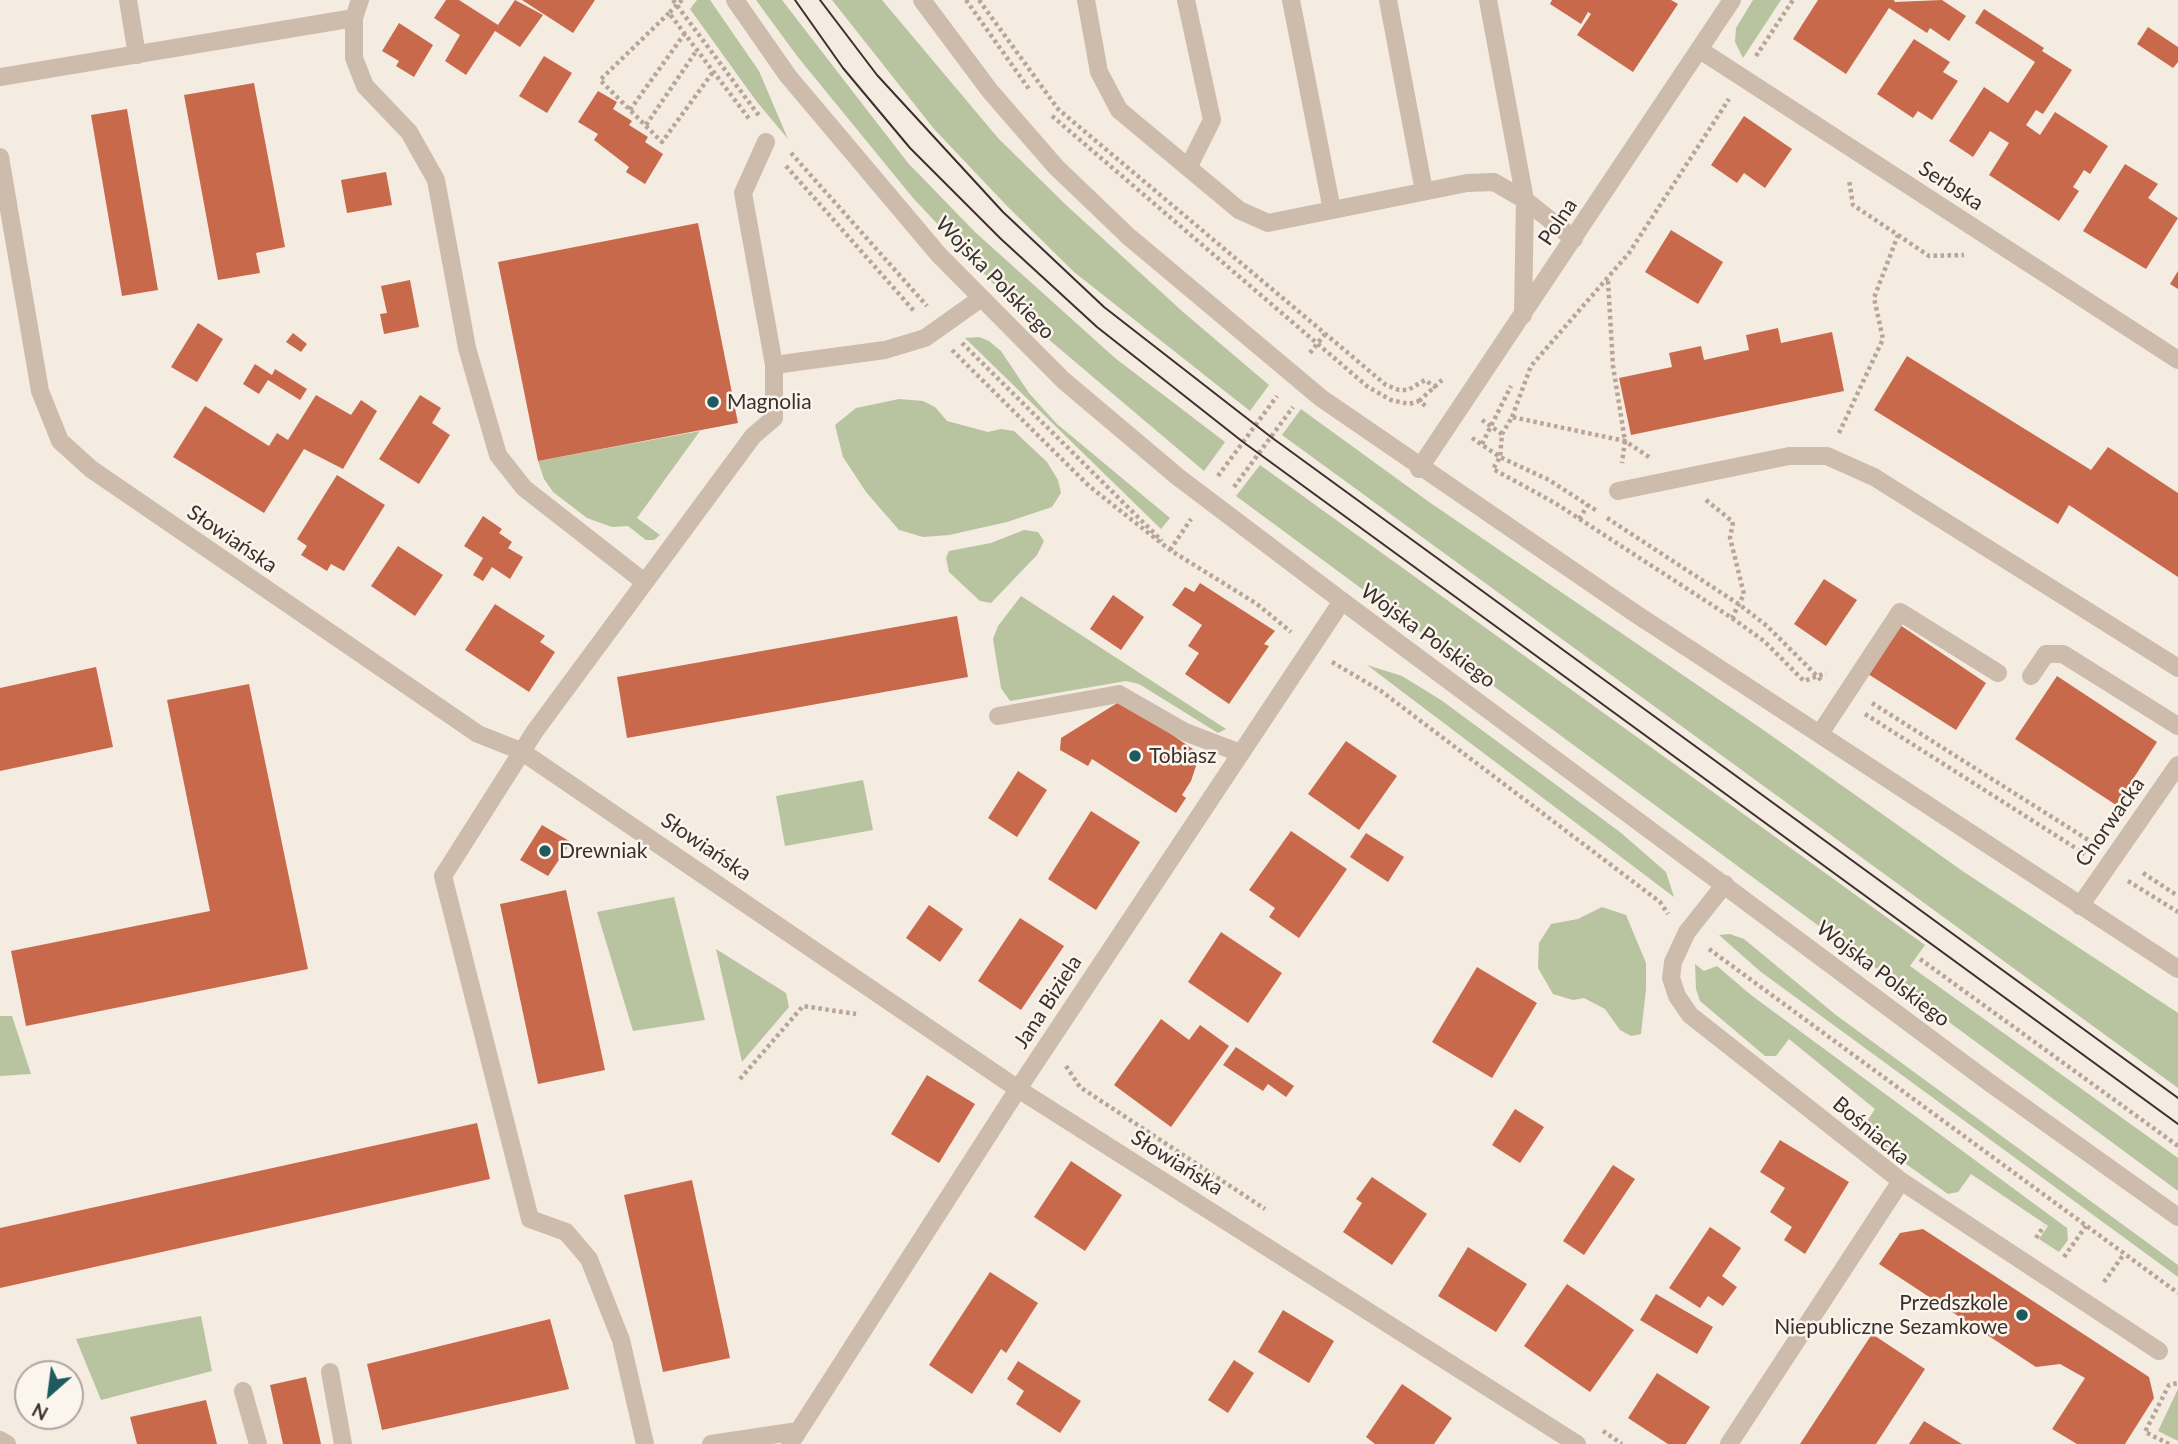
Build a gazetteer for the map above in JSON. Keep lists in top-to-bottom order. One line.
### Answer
{"streets":{"street":["Serbska","Polna","Wojska Polskiego","Słowiańska","Chorwacka","Jana Biziela","Bośniacka"]},"crossings":[["Serbska","Polna"],["Wojska Polskiego","Jana Biziela"],["Wojska Polskiego","Bośniacka"],["Słowiańska","Jana Biziela"]],"places":["Magnolia","Tobiasz","Drewniak","Przedszkole Niepubliczne Sezamkowe"],"north":"bottom left"}
